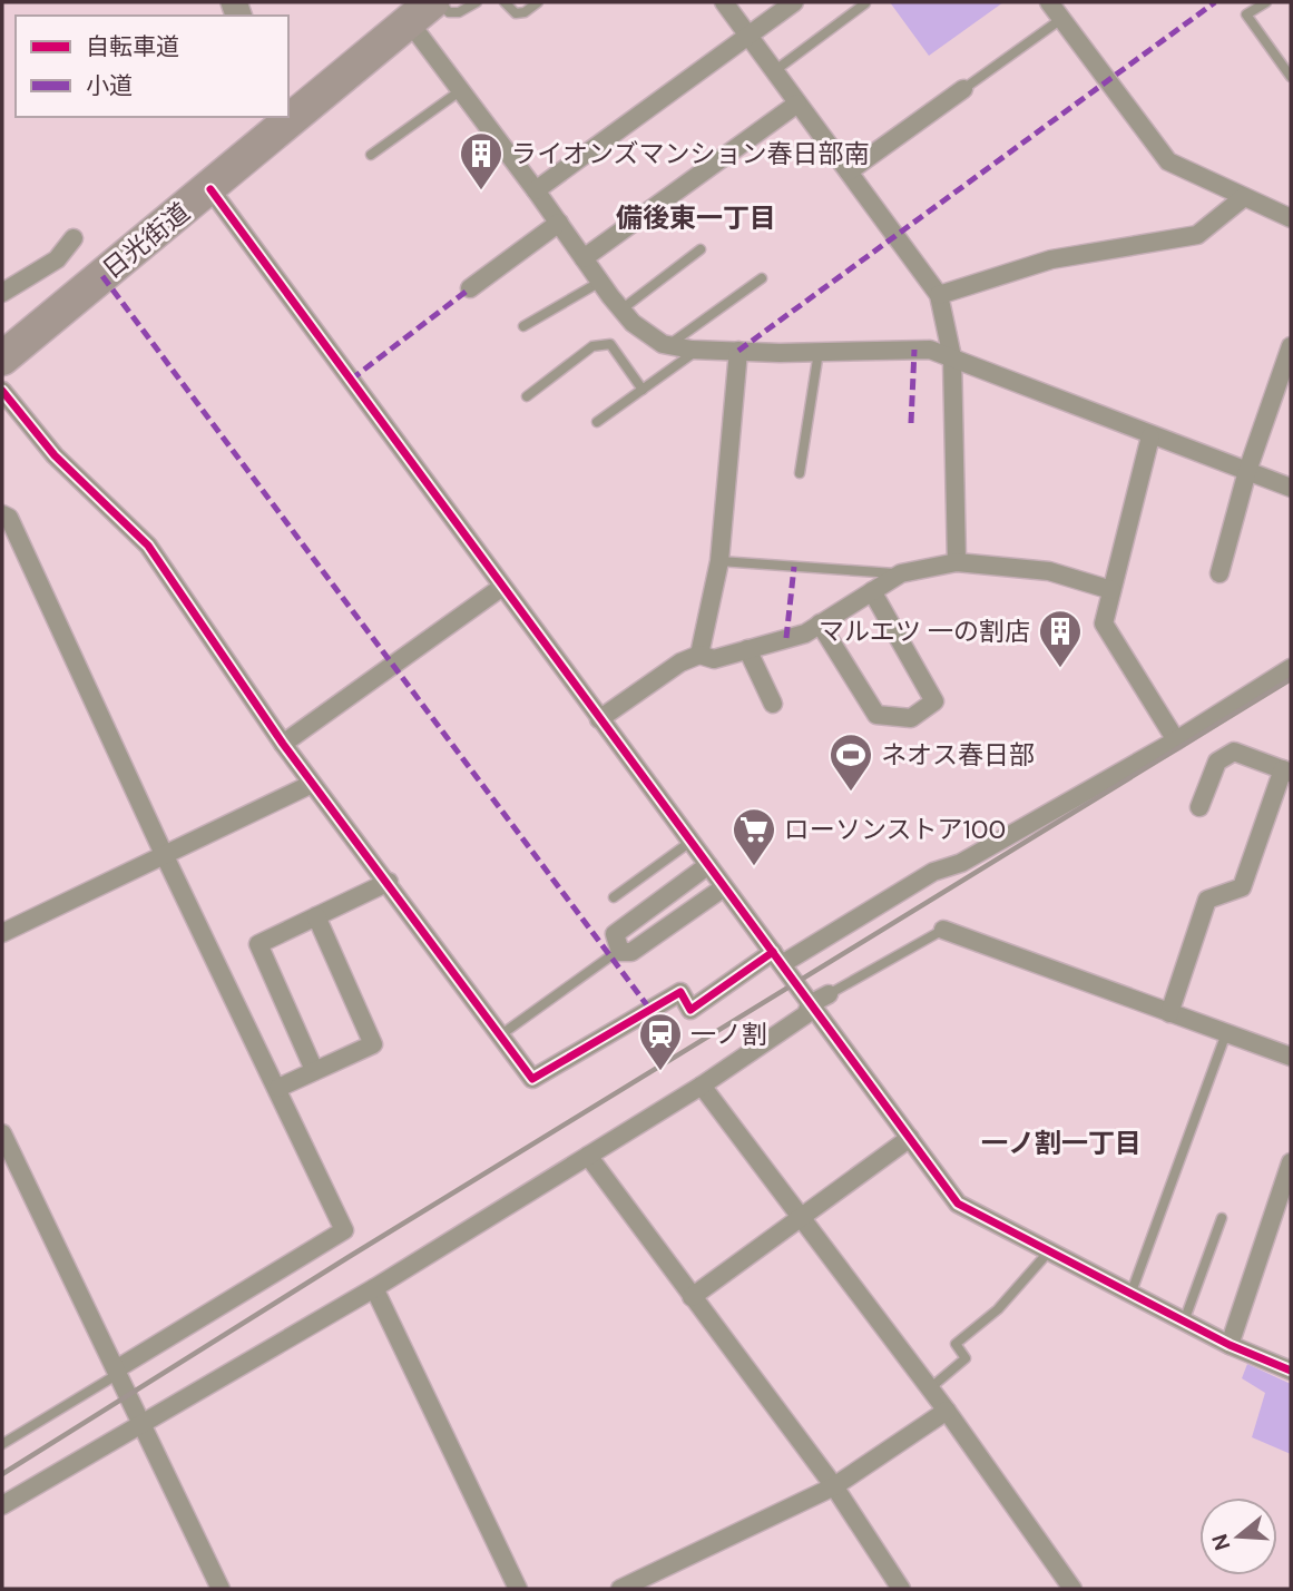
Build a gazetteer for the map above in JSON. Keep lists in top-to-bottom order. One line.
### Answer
{"streets":{"highway":["日光街道"]},"districts":["備後東一丁目","一ノ割一丁目"],"places":{"building":["ライオンズマンション春日部南","マルエツ 一の割店"],"sports":["ネオス春日部"],"supermarket":["ローソンストア100"],"station":["一ノ割"]},"legend":["自転車道","小道"],"north":"left"}
